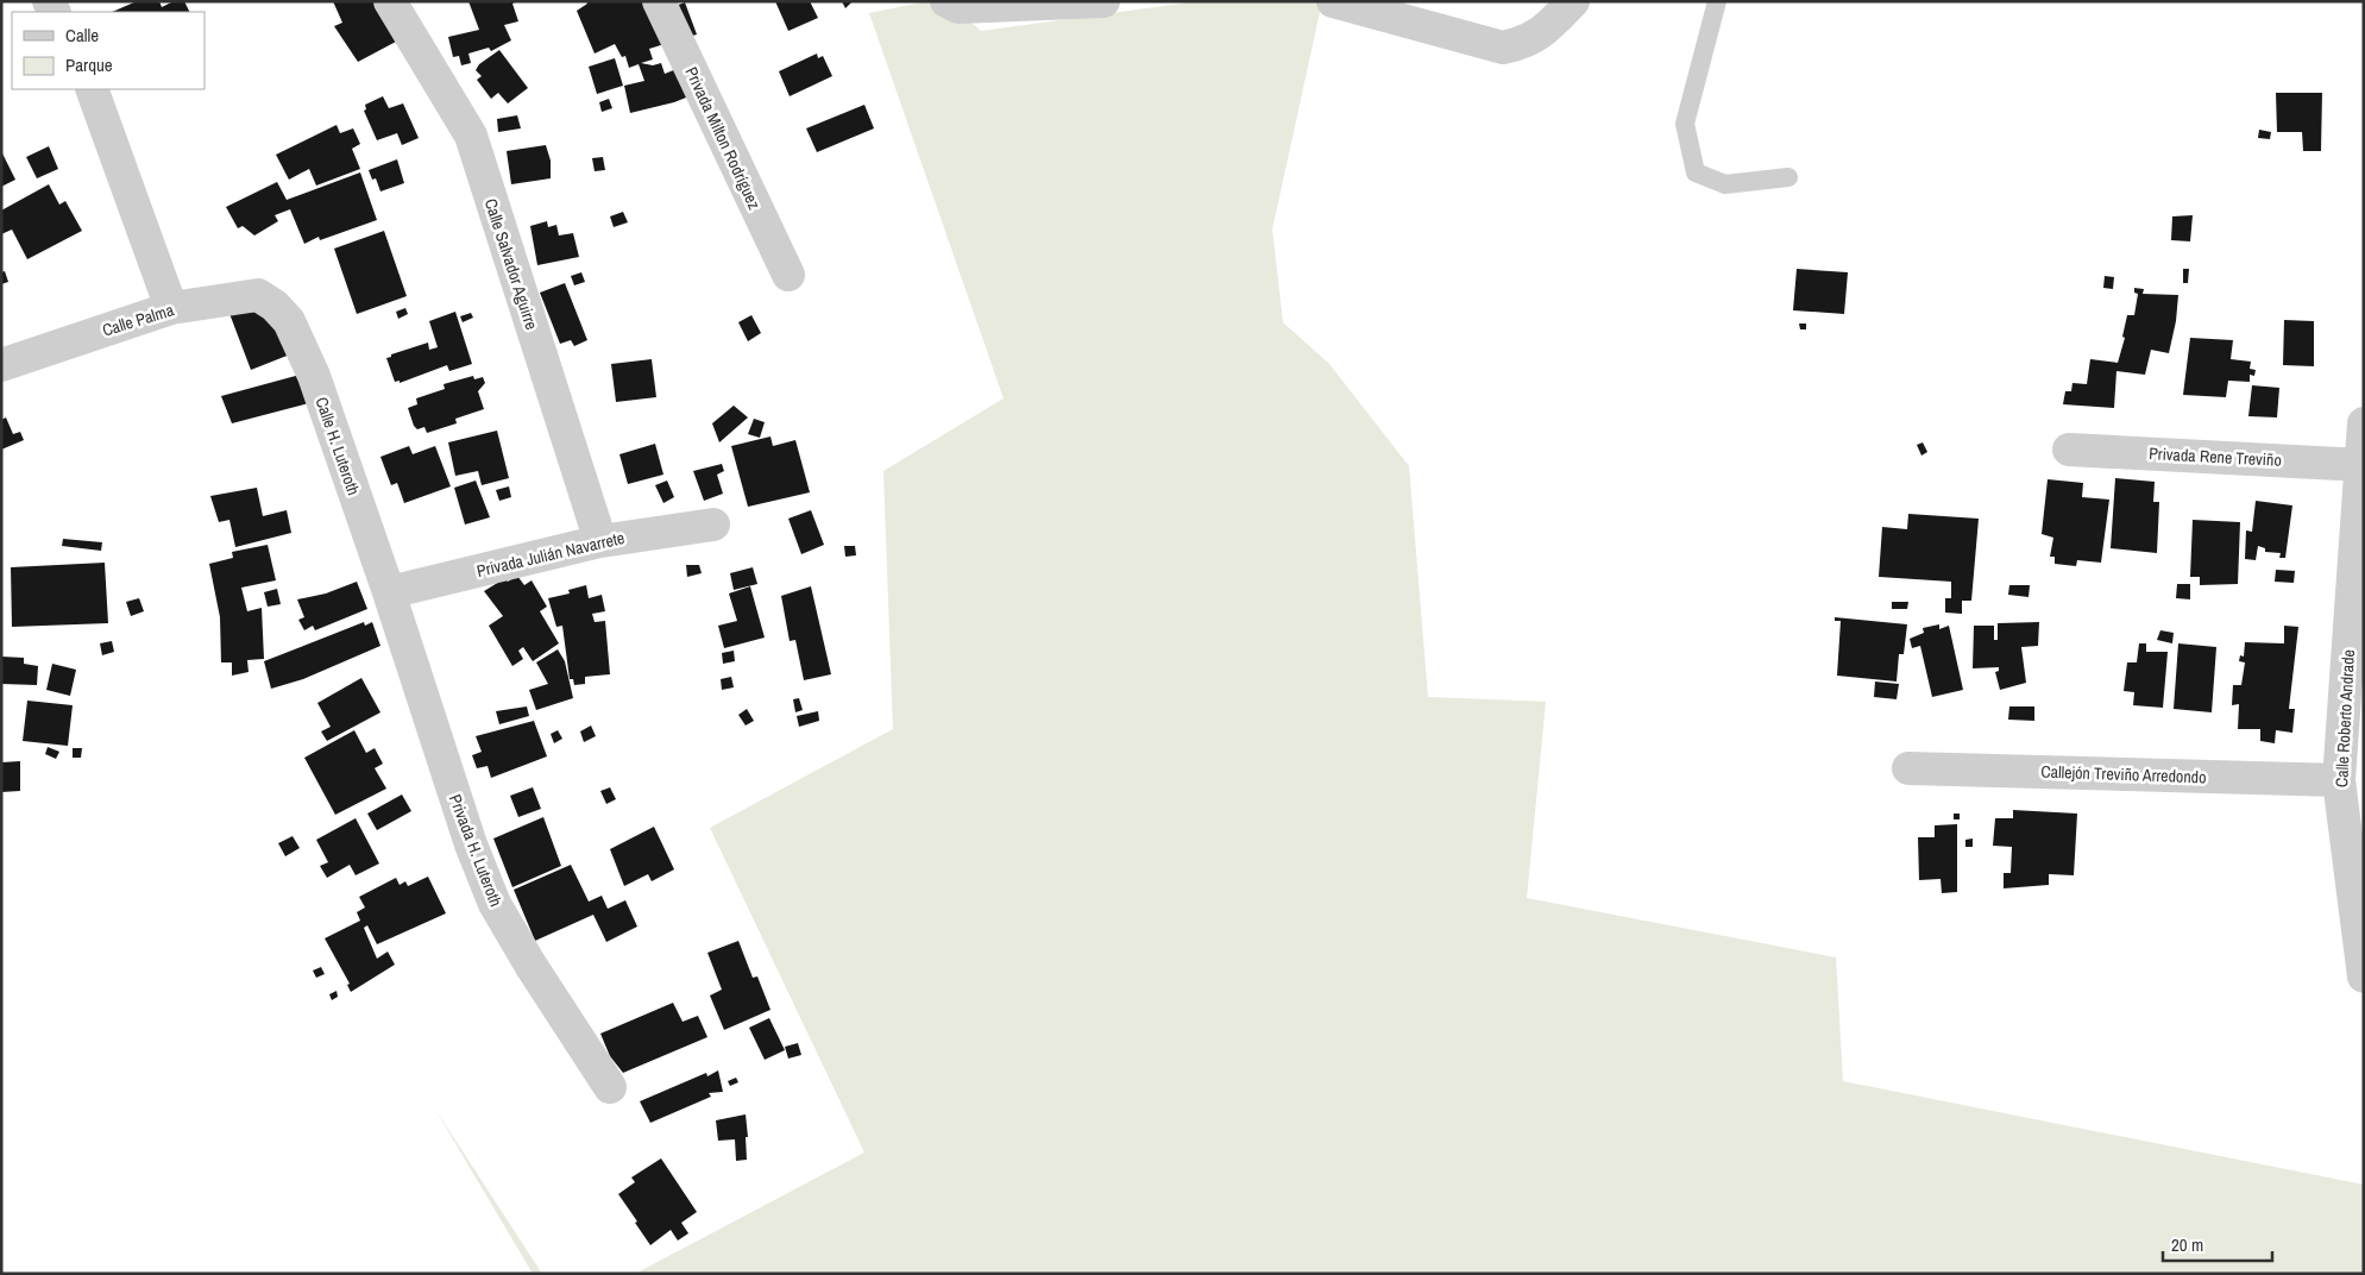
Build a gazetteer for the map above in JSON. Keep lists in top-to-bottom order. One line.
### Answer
{"streets":{"street":["Privada Milton Rodríguez","Calle Salvador Aguirre","Calle Palma","Calle H. Luteroth","Privada Rene Treviño","Privada Julián Navarrete","Calle Roberto Andrade","Callejón Treviño Arredondo","Privada H. Luteroth"]},"crossings":[["Calle Salvador Aguirre","Privada Julián Navarrete"],["Calle Palma","Calle H. Luteroth"],["Calle H. Luteroth","Privada Julián Navarrete"],["Calle H. Luteroth","Privada H. Luteroth"],["Privada Rene Treviño","Calle Roberto Andrade"],["Privada Julián Navarrete","Privada H. Luteroth"],["Calle Roberto Andrade","Callejón Treviño Arredondo"]],"legend":["Calle","Parque"],"scale_bar":"20 m"}
